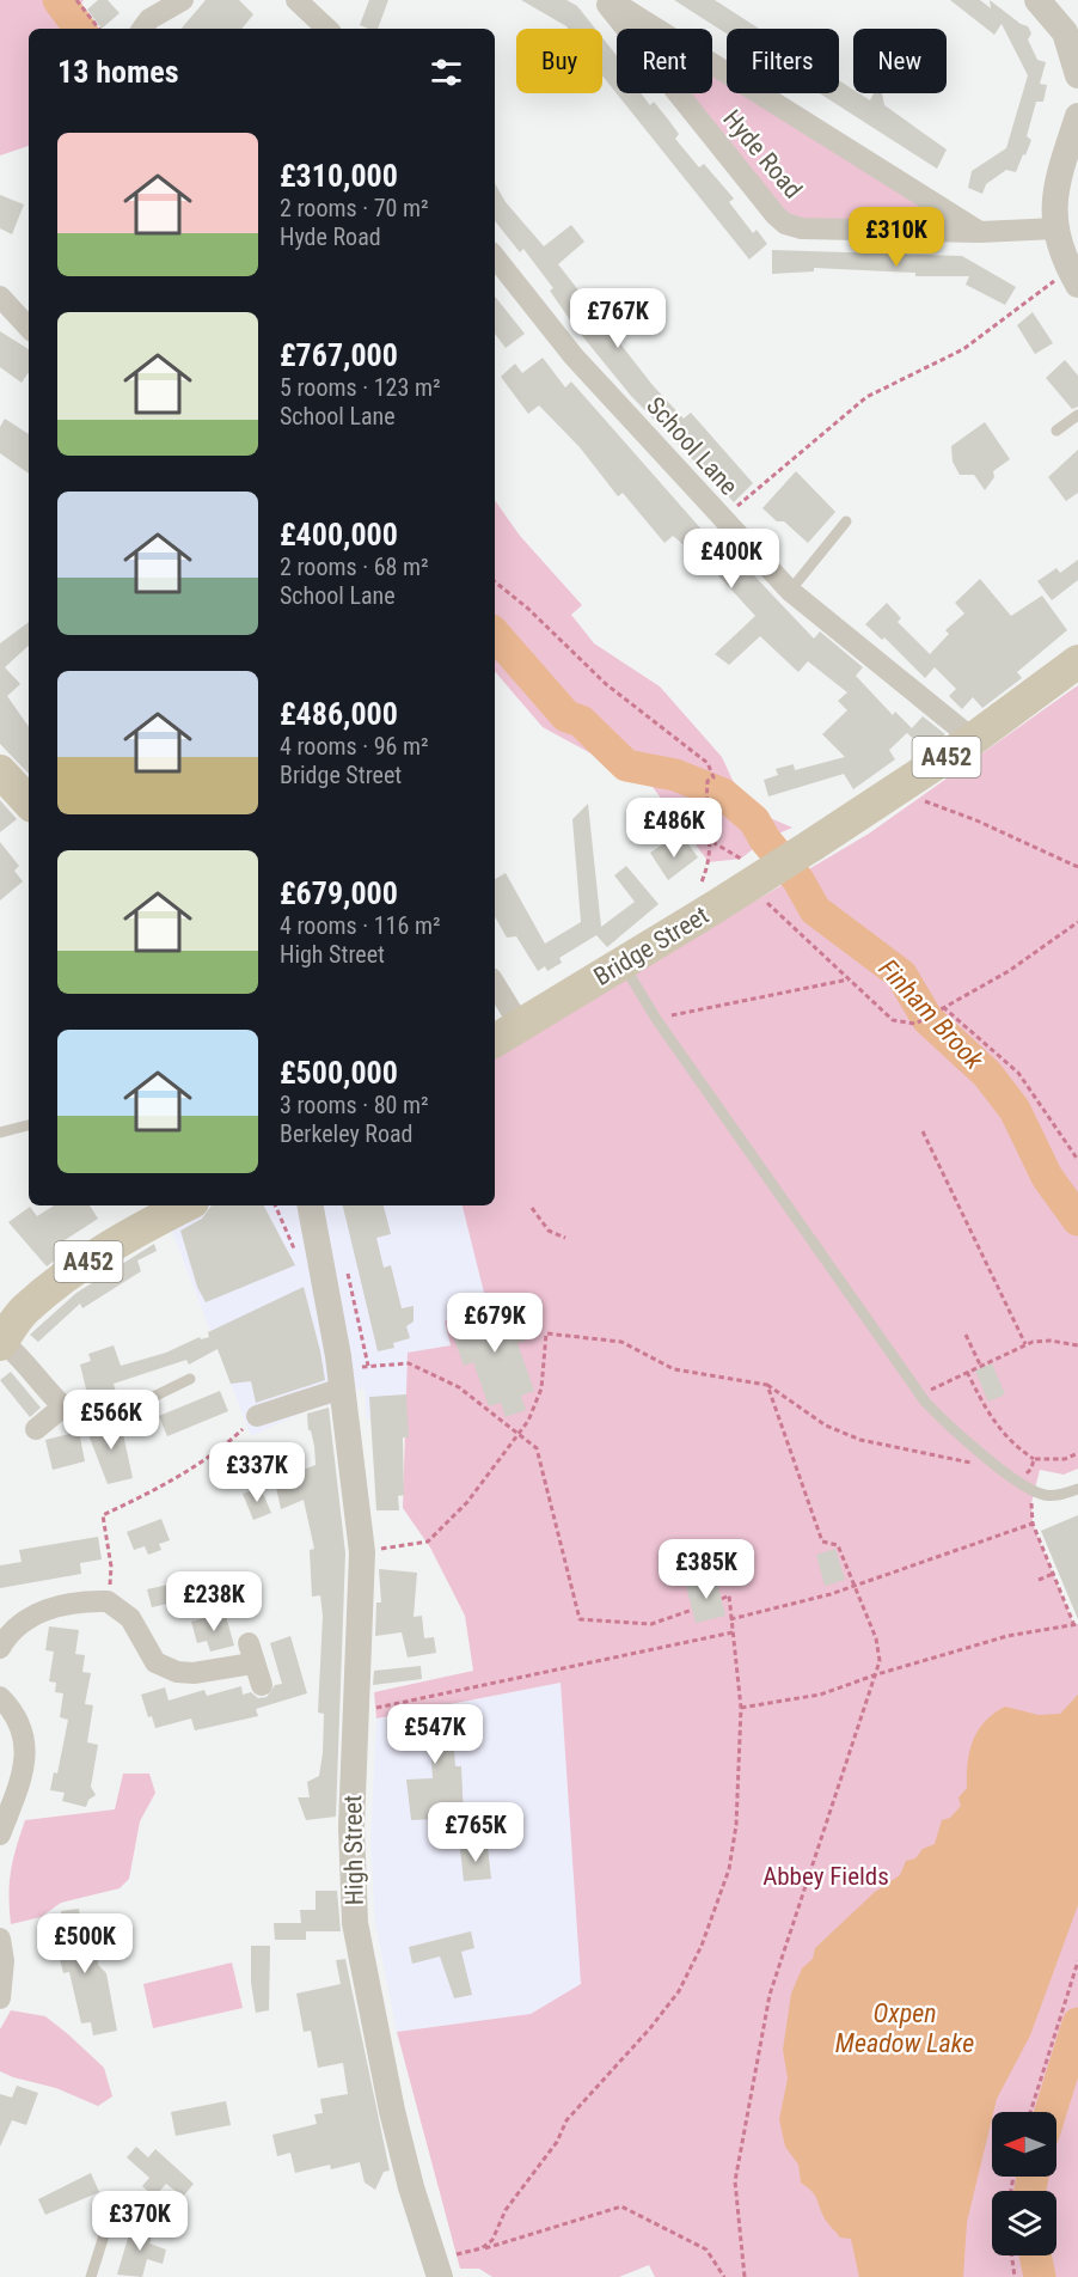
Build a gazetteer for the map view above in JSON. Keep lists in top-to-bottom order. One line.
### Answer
{"streets":{"main road":["A452","Bridge Street"],"street":["Hyde Road","School Lane","High Street"]},"crossings":[["School Lane","A452"],["A452","Bridge Street"]],"water":["Finham Brook","Oxpen Meadow Lake"],"parks":["Abbey Fields"],"north":"left","page":{"chip":["Buy","Rent","Filters","New"],"heading":"13 homes","list":[{"name":"£310,000","note":"2 rooms · 70 m² · Hyde Road"},{"name":"£767,000","note":"5 rooms · 123 m² · School Lane"},{"name":"£400,000","note":"2 rooms · 68 m² · School Lane"},{"name":"£486,000","note":"4 rooms · 96 m² · Bridge Street"},{"name":"£679,000","note":"4 rooms · 116 m² · High Street"},{"name":"£500,000","note":"3 rooms · 80 m² · Berkeley Road"}],"price":["£310K","£767K","£400K","£486K","£679K","£566K","£337K","£385K","£238K","£547K","£765K","£500K","£370K"]}}
